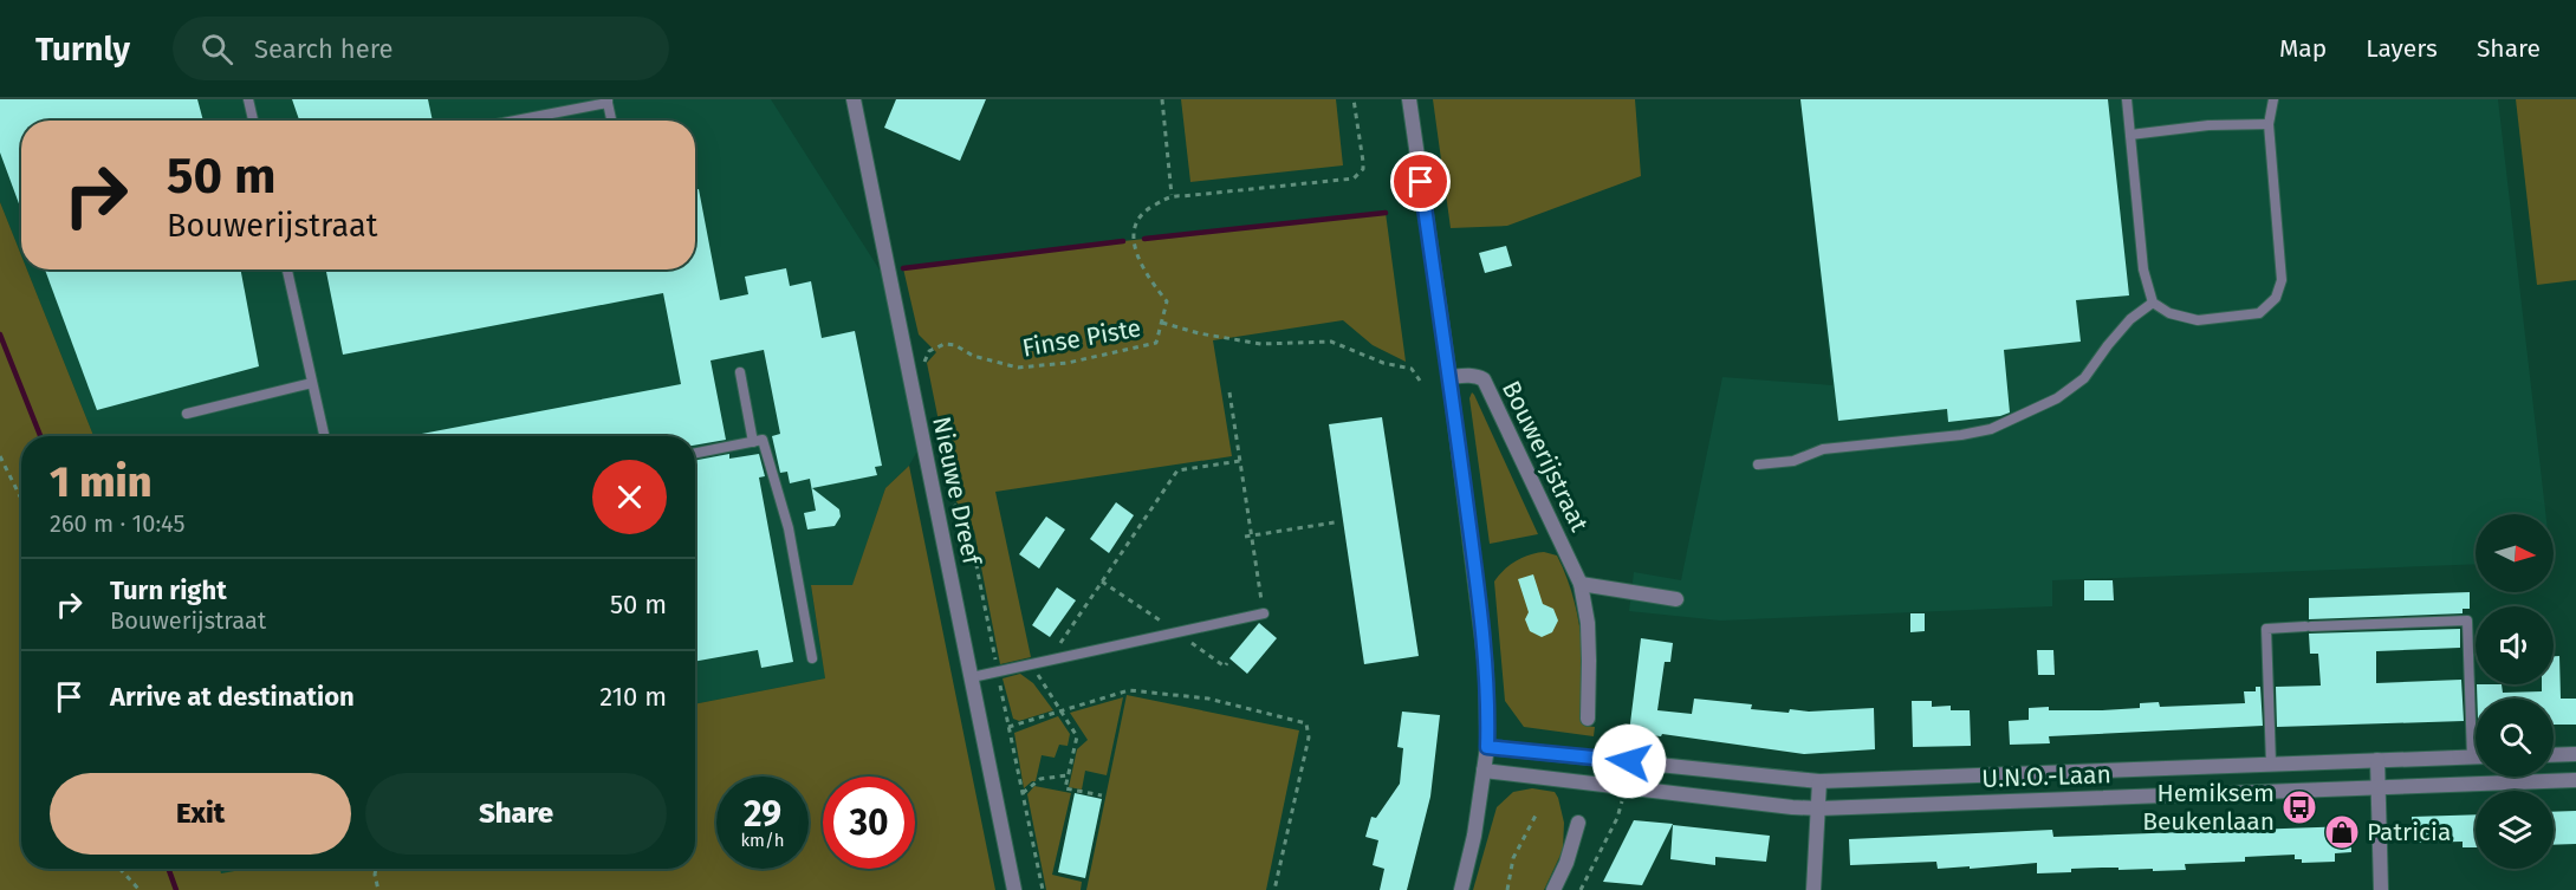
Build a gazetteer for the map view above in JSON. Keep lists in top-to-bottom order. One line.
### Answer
{"streets":{"street":["Bouwerijstraat","Nieuwe Dreef","U.N.O.-Laan"],"path":["Finse Piste"]},"places":{"bus stop":["Hemiksem Beukenlaan"],"shop":["Patricia"]},"north":"right","page":{"header":"Turnly","search":"Search here","nav":["Map","Layers","Share"],"turn":["50 m","Bouwerijstraat"],"heading":["1 min","260 m · 10:45"],"list":[{"name":"Turn right","note":"Bouwerijstraat","value":"50 m"},{"name":"Arrive at destination","value":"210 m"}],"buttons":["Exit","Share"],"speed":"29 km/h","limit":"30"}}
